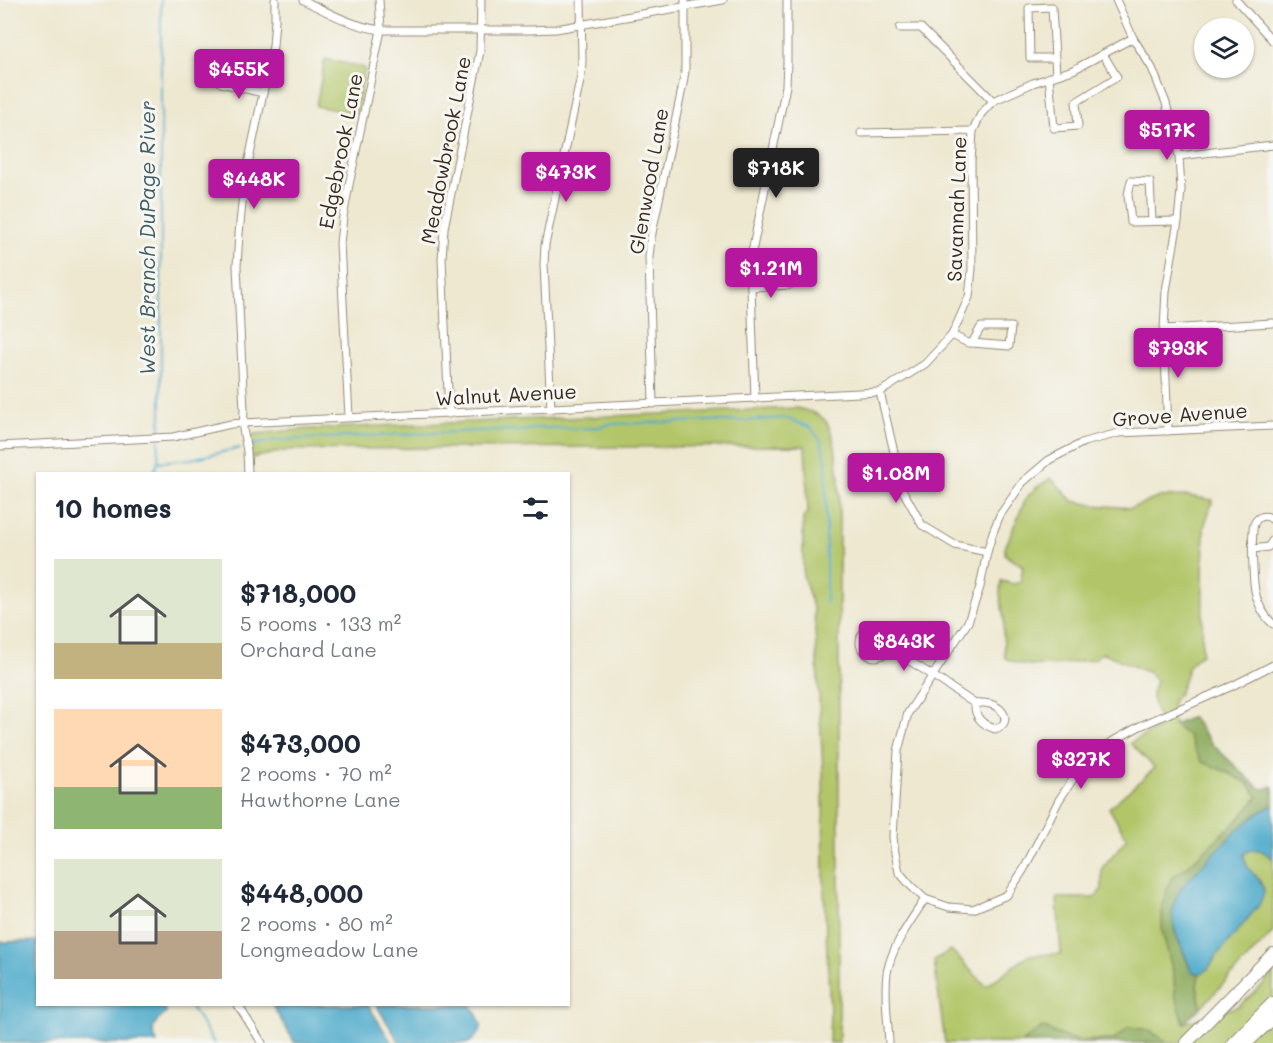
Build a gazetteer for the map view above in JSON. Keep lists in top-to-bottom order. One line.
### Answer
{"streets":{"street":["Meadowbrook Lane","Edgebrook Lane","Glenwood Lane","Savannah Lane","Walnut Avenue","Grove Avenue"]},"crossings":[["Meadowbrook Lane","Walnut Avenue"],["Edgebrook Lane","Walnut Avenue"],["Glenwood Lane","Walnut Avenue"],["Savannah Lane","Walnut Avenue"]],"water":["West Branch DuPage River"],"page":{"price":["$455K","$517K","$718K","$473K","$448K","$1.21M","$793K","$1.08M","$843K","$327K"],"heading":"10 homes","list":[{"name":"$718,000","note":"5 rooms · 133 m² · Orchard Lane"},{"name":"$473,000","note":"2 rooms · 70 m² · Hawthorne Lane"},{"name":"$448,000","note":"2 rooms · 80 m² · Longmeadow Lane"}]}}
